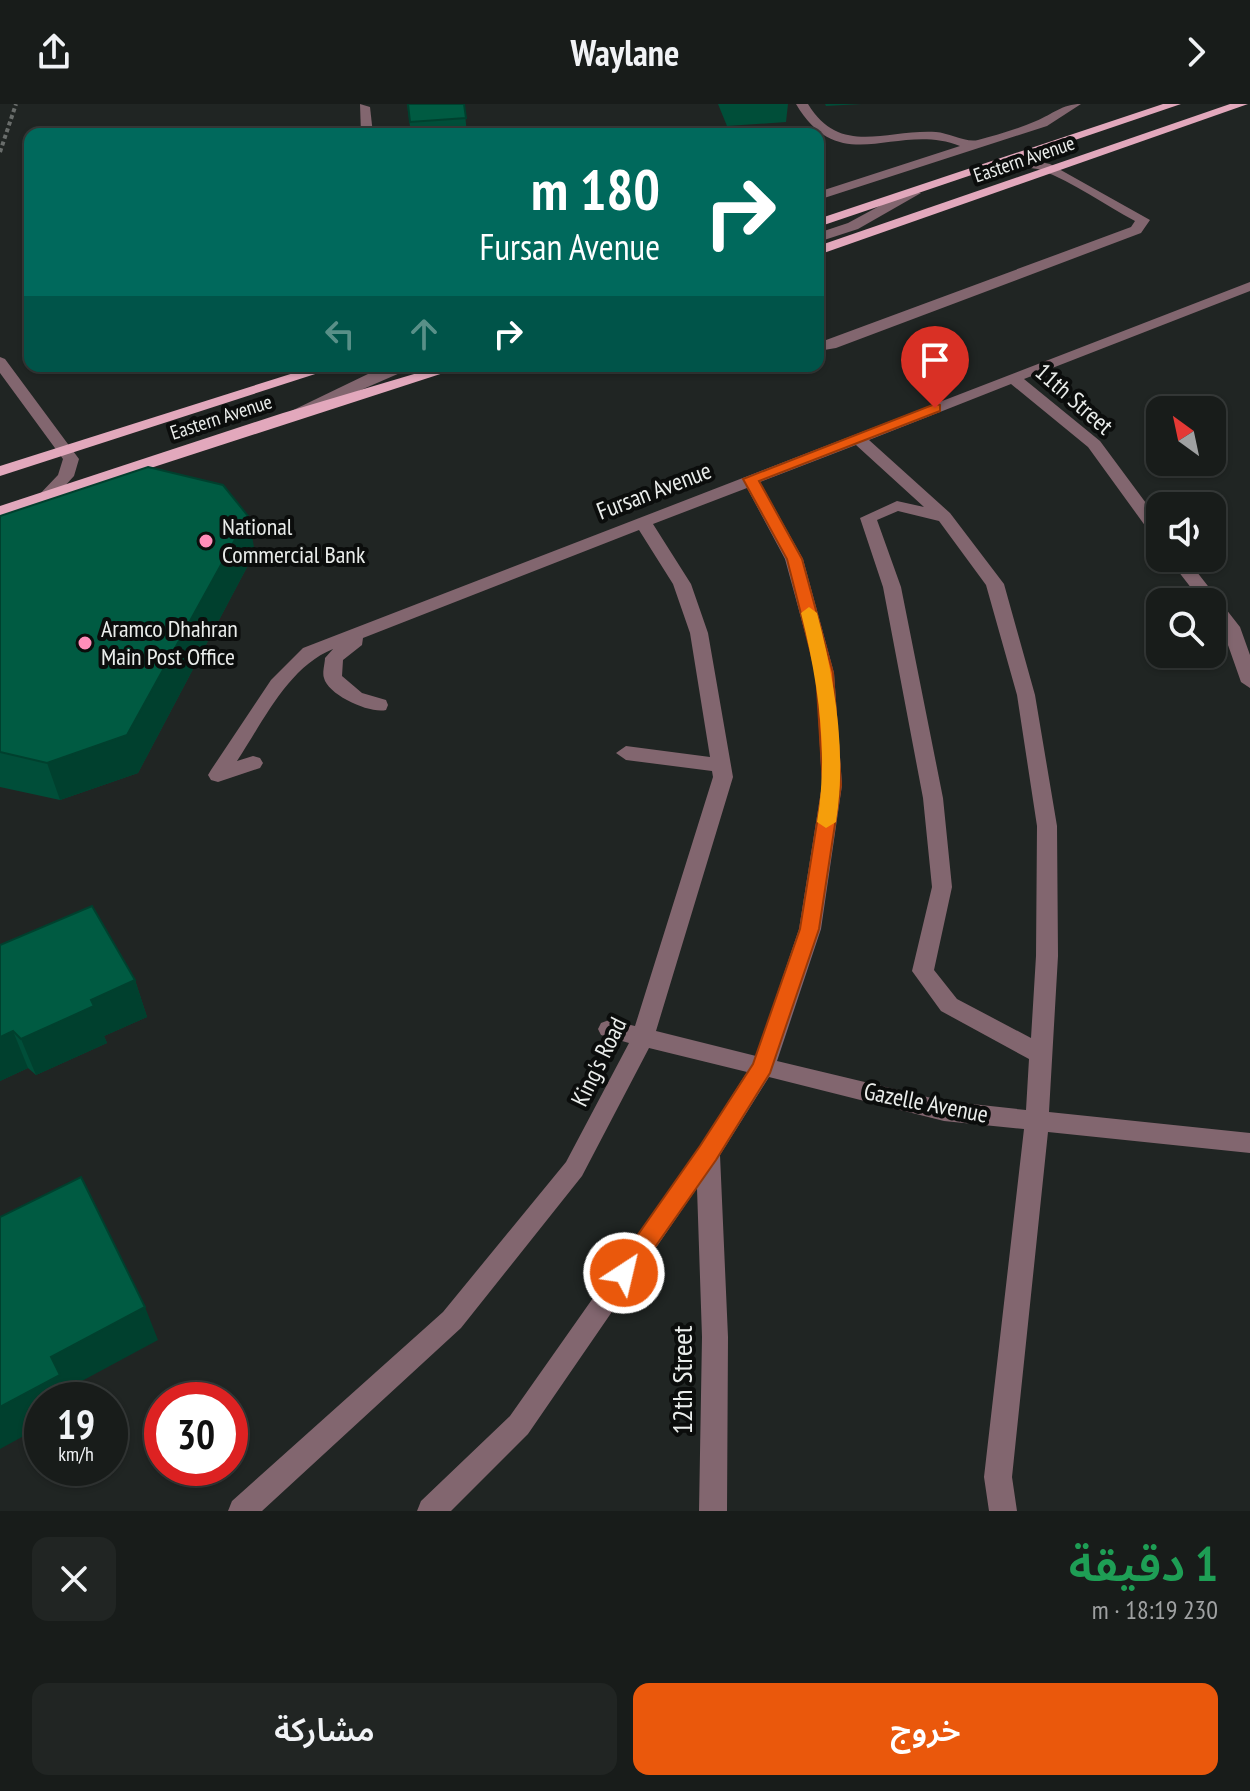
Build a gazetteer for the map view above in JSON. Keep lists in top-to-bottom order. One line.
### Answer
{"streets":{"main road":["Eastern Avenue"],"street":["11th Street","Fursan Avenue","King's Road","Gazelle Avenue","12th Street"]},"crossings":[["11th Street","Fursan Avenue"],["Fursan Avenue","King's Road"],["King's Road","Gazelle Avenue"]],"places":["National Commercial Bank","Aramco Dhahran Main Post Office"],"north":"top left","page":{"header":"Waylane","turn":["180 m","Fursan Avenue"],"speed":"19 km/h","limit":"30","heading":["1 دقيقة","230 m · 18:19"],"buttons":["خروج","مشاركة"]}}
